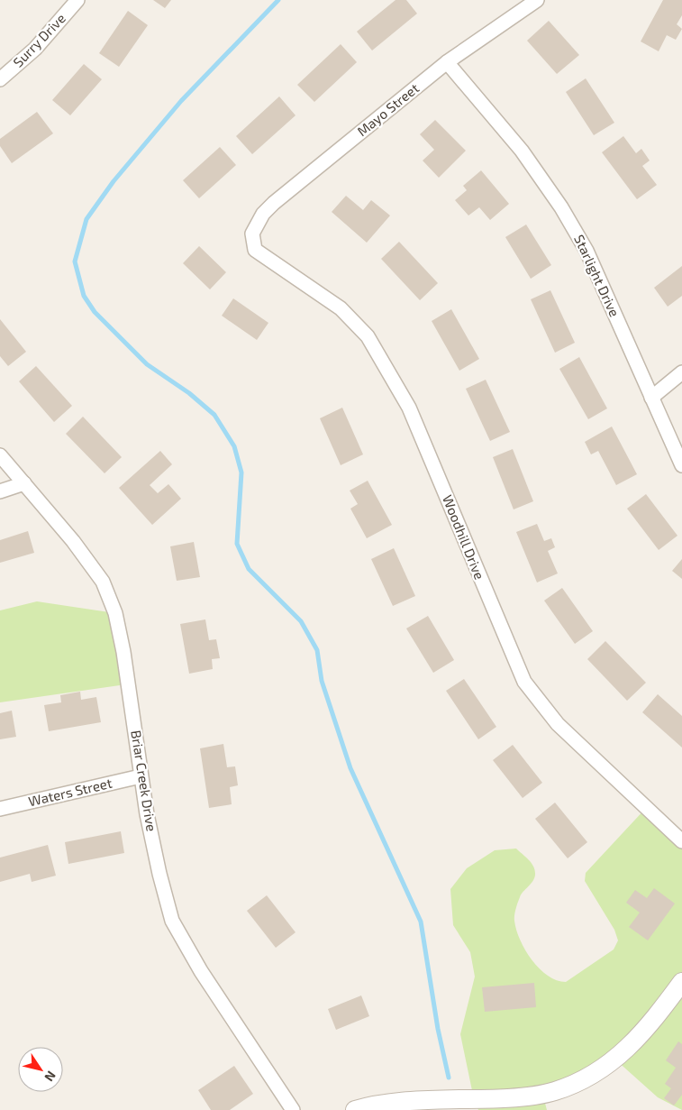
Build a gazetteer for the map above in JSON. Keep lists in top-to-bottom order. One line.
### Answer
{"streets":{"street":["Surry Drive","Mayo Street","Starlight Drive","Woodhill Drive","Briar Creek Drive","Waters Street"]},"crossings":[["Mayo Street","Starlight Drive"],["Mayo Street","Woodhill Drive"],["Briar Creek Drive","Waters Street"]],"north":"bottom right"}
